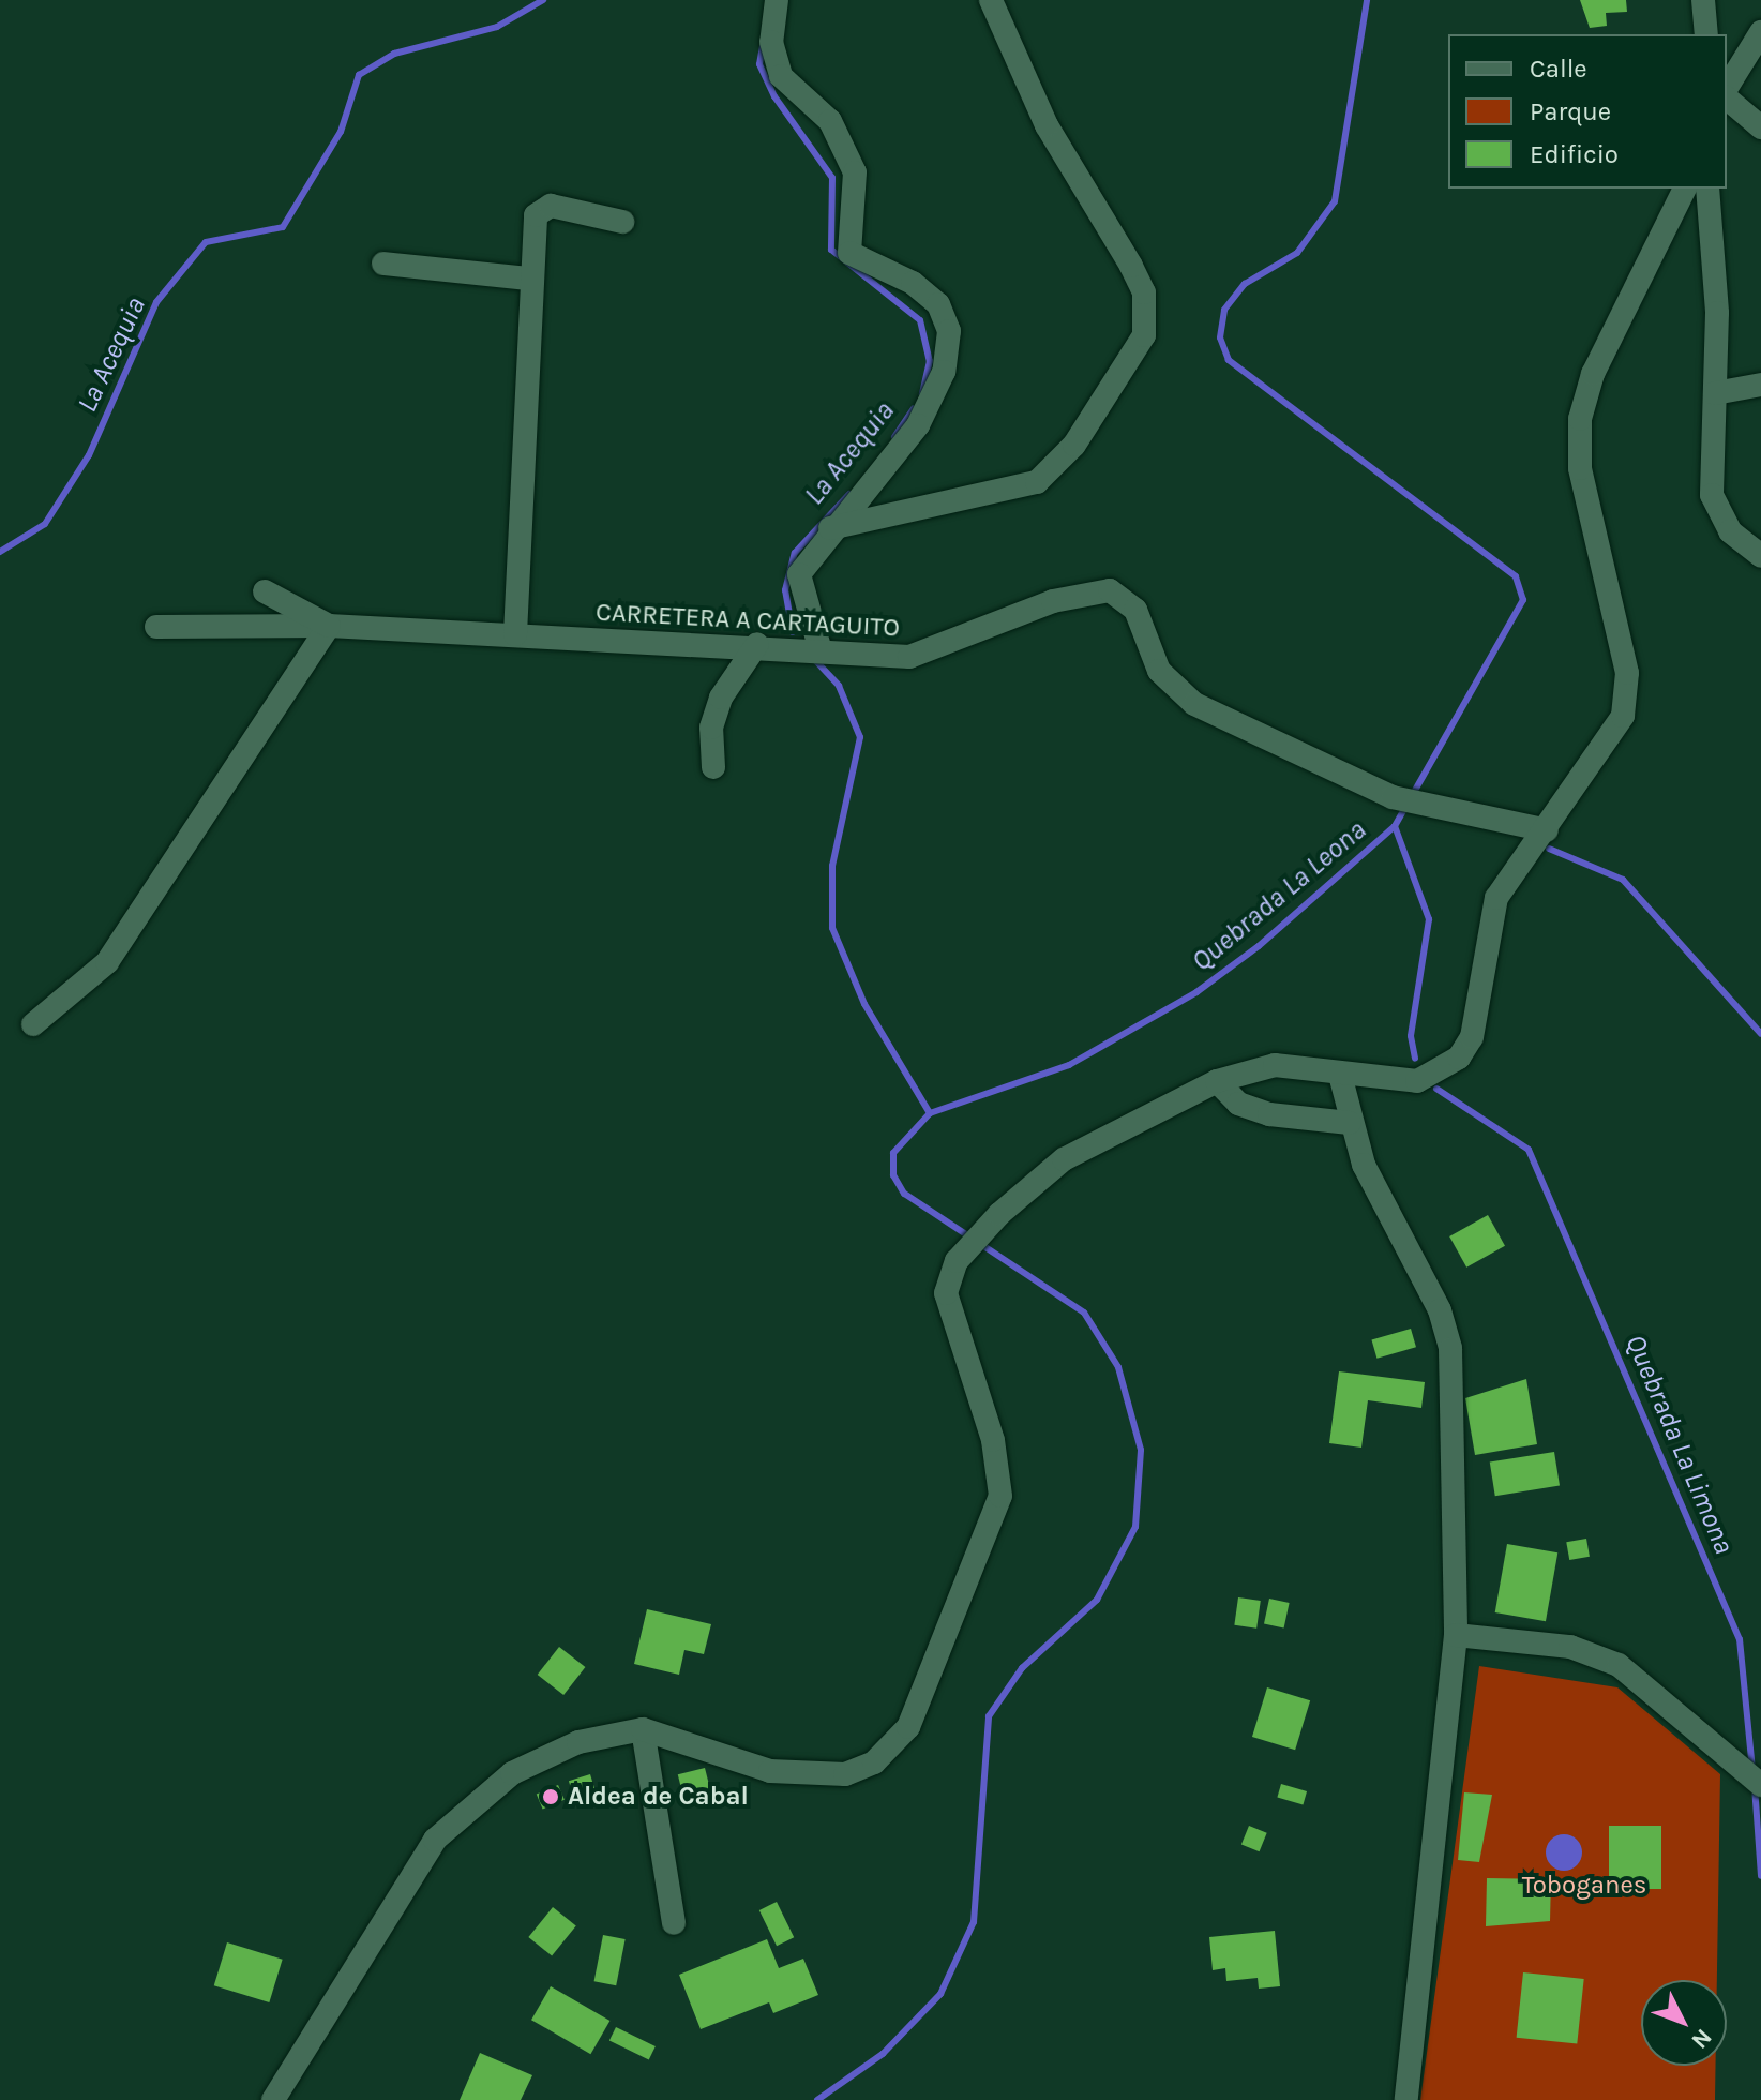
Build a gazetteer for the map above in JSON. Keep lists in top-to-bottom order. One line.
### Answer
{"streets":{"street":["CARRETERA A CARTAGUITO"]},"water":["La Acequia","Quebrada La Leona","Quebrada La Limona"],"parks":["Toboganes"],"places":["Aldea de Cabal"],"legend":["Calle","Parque","Edificio"],"north":"bottom right"}
